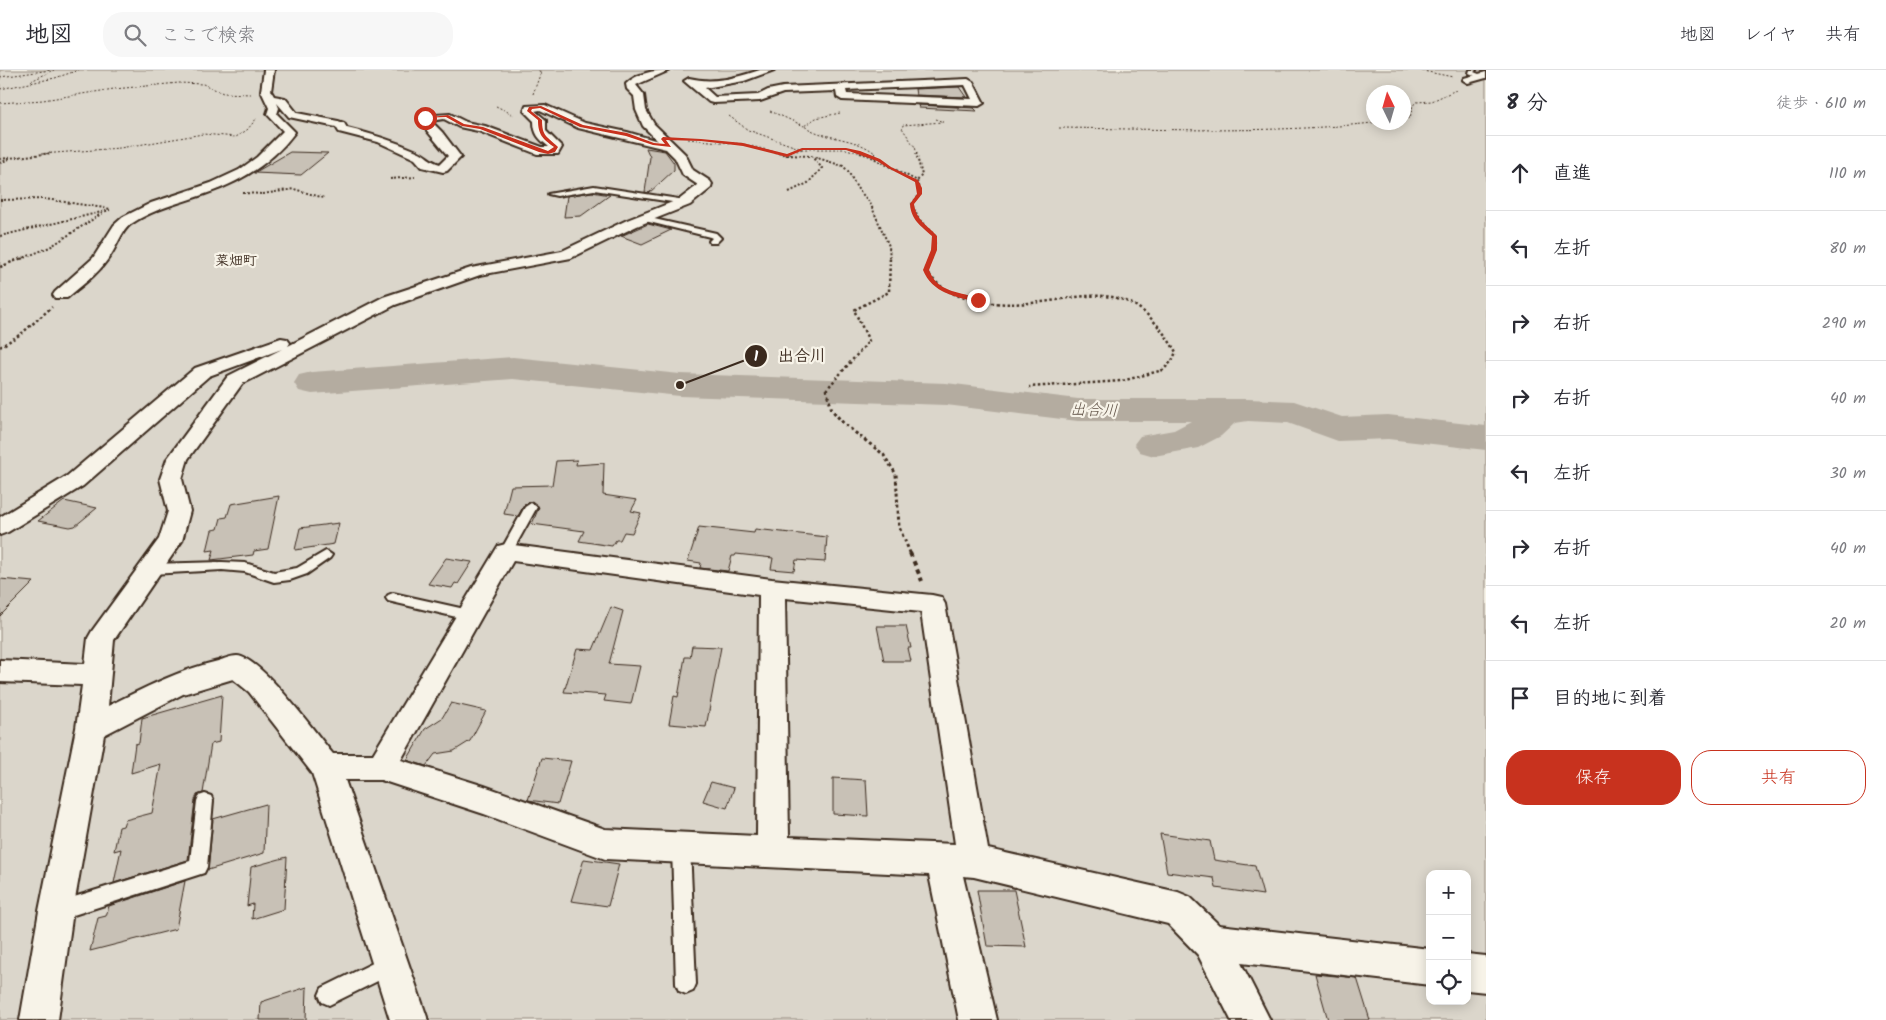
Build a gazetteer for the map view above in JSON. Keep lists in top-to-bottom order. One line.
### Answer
{"districts":["菜畑町"],"water":["出合川"],"places":["出合川"],"north":"top","page":{"header":"地図","search":"ここで検索","nav":["地図","レイヤ","共有"],"heading":["8 分","徒歩 · 610 m"],"list":[["直進","110 m"],["左折","80 m"],["右折","290 m"],["右折","40 m"],["左折","30 m"],["右折","40 m"],["左折","20 m"],"目的地に到着"],"buttons":["保存","共有"],"map_buttons":["+","−"]}}
